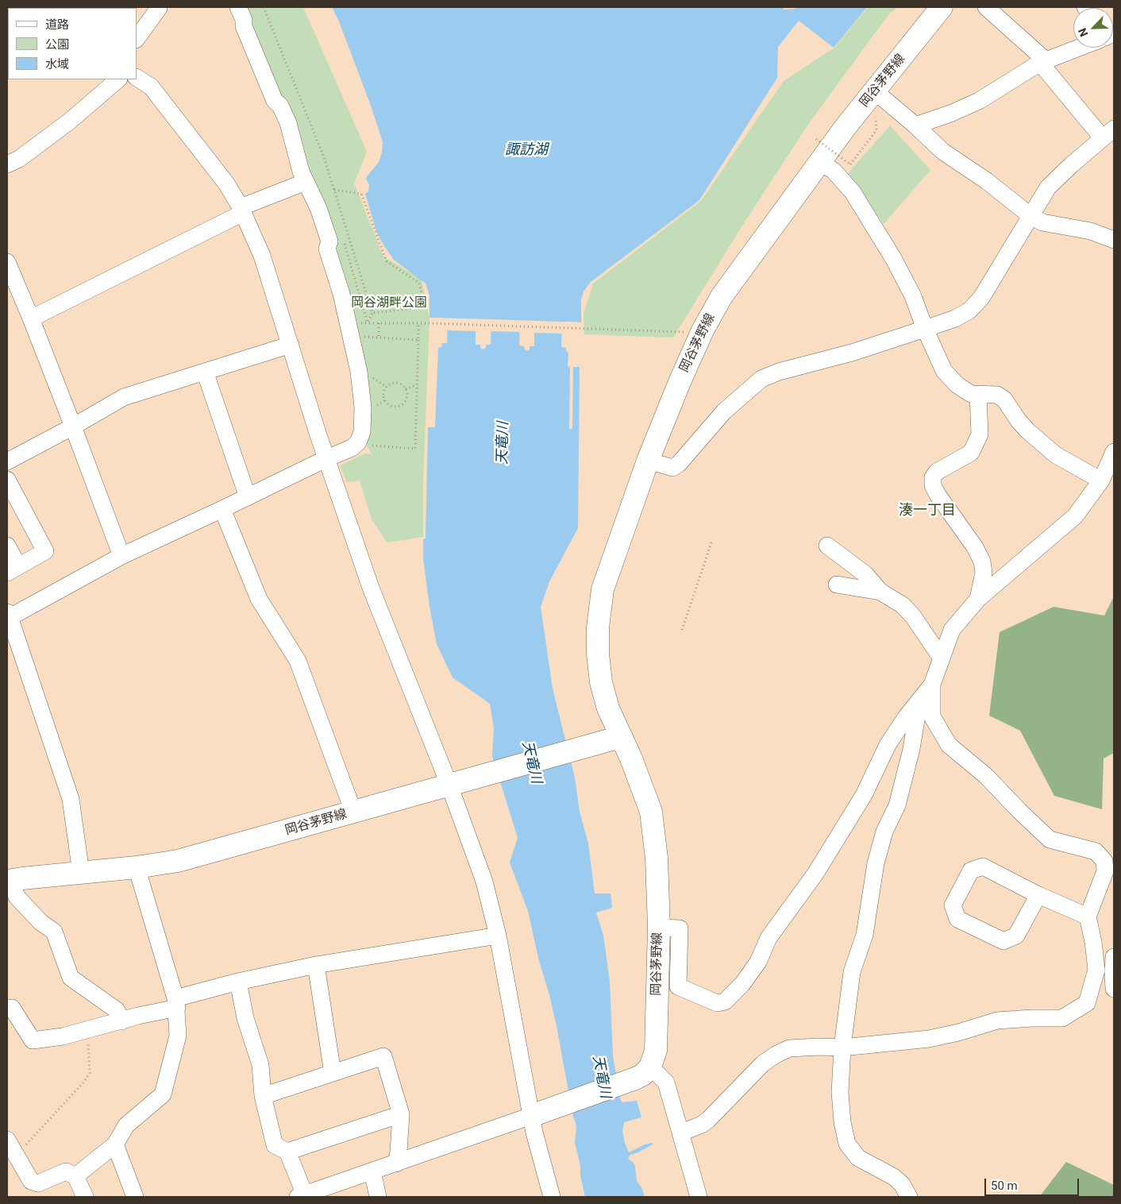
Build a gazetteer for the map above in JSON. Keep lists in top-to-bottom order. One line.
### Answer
{"streets":{"main road":["岡谷茅野線"]},"districts":["湊一丁目"],"water":["諏訪湖","天竜川"],"parks":["岡谷湖畔公園"],"legend":["道路","公園","水域"],"scale_bar":"50 m","north":"bottom left"}
